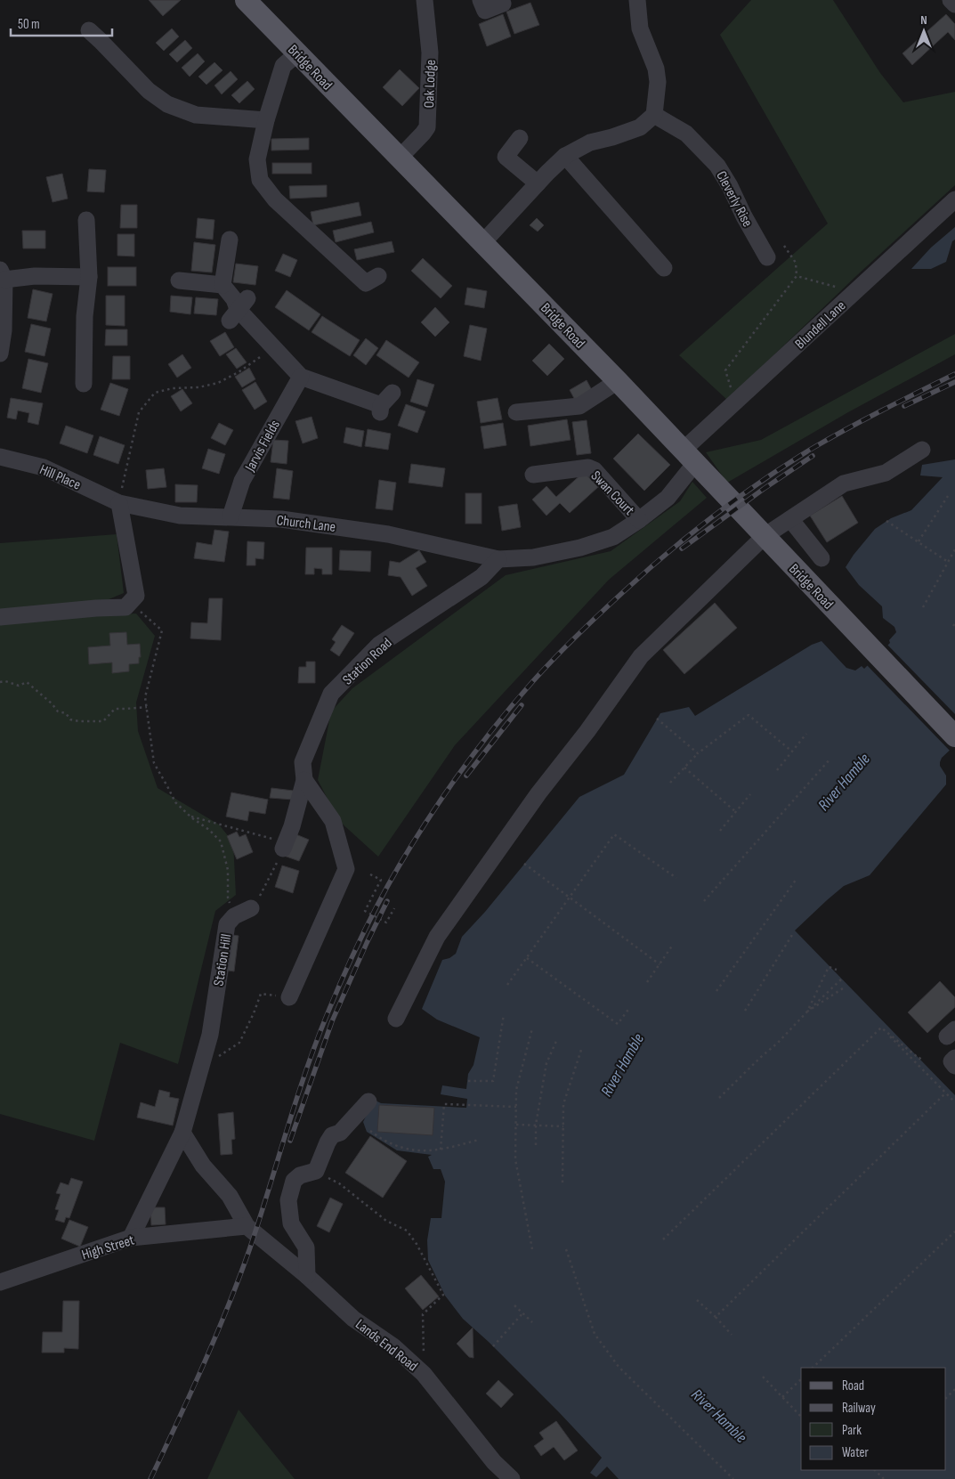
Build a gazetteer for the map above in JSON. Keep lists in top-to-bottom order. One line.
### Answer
{"streets":{"main road":["Bridge Road"],"street":["Oak Lodge","Cleverly Rise","Blundell Lane","Jarvis Fields","Hill Place","Swan Court","Church Lane","Station Road","Station Hill","High Street","Lands End Road"]},"crossings":[["Bridge Road","Oak Lodge"],["Bridge Road","Blundell Lane"],["Bridge Road","Church Lane"],["Blundell Lane","Church Lane"],["Jarvis Fields","Church Lane"],["Hill Place","Church Lane"],["Swan Court","Church Lane"],["Church Lane","Station Road"],["Station Hill","High Street"],["High Street","Lands End Road"]],"water":["River Hamble"],"legend":["Road","Railway","Park","Water"],"scale_bar":"50 m","north":"top"}
